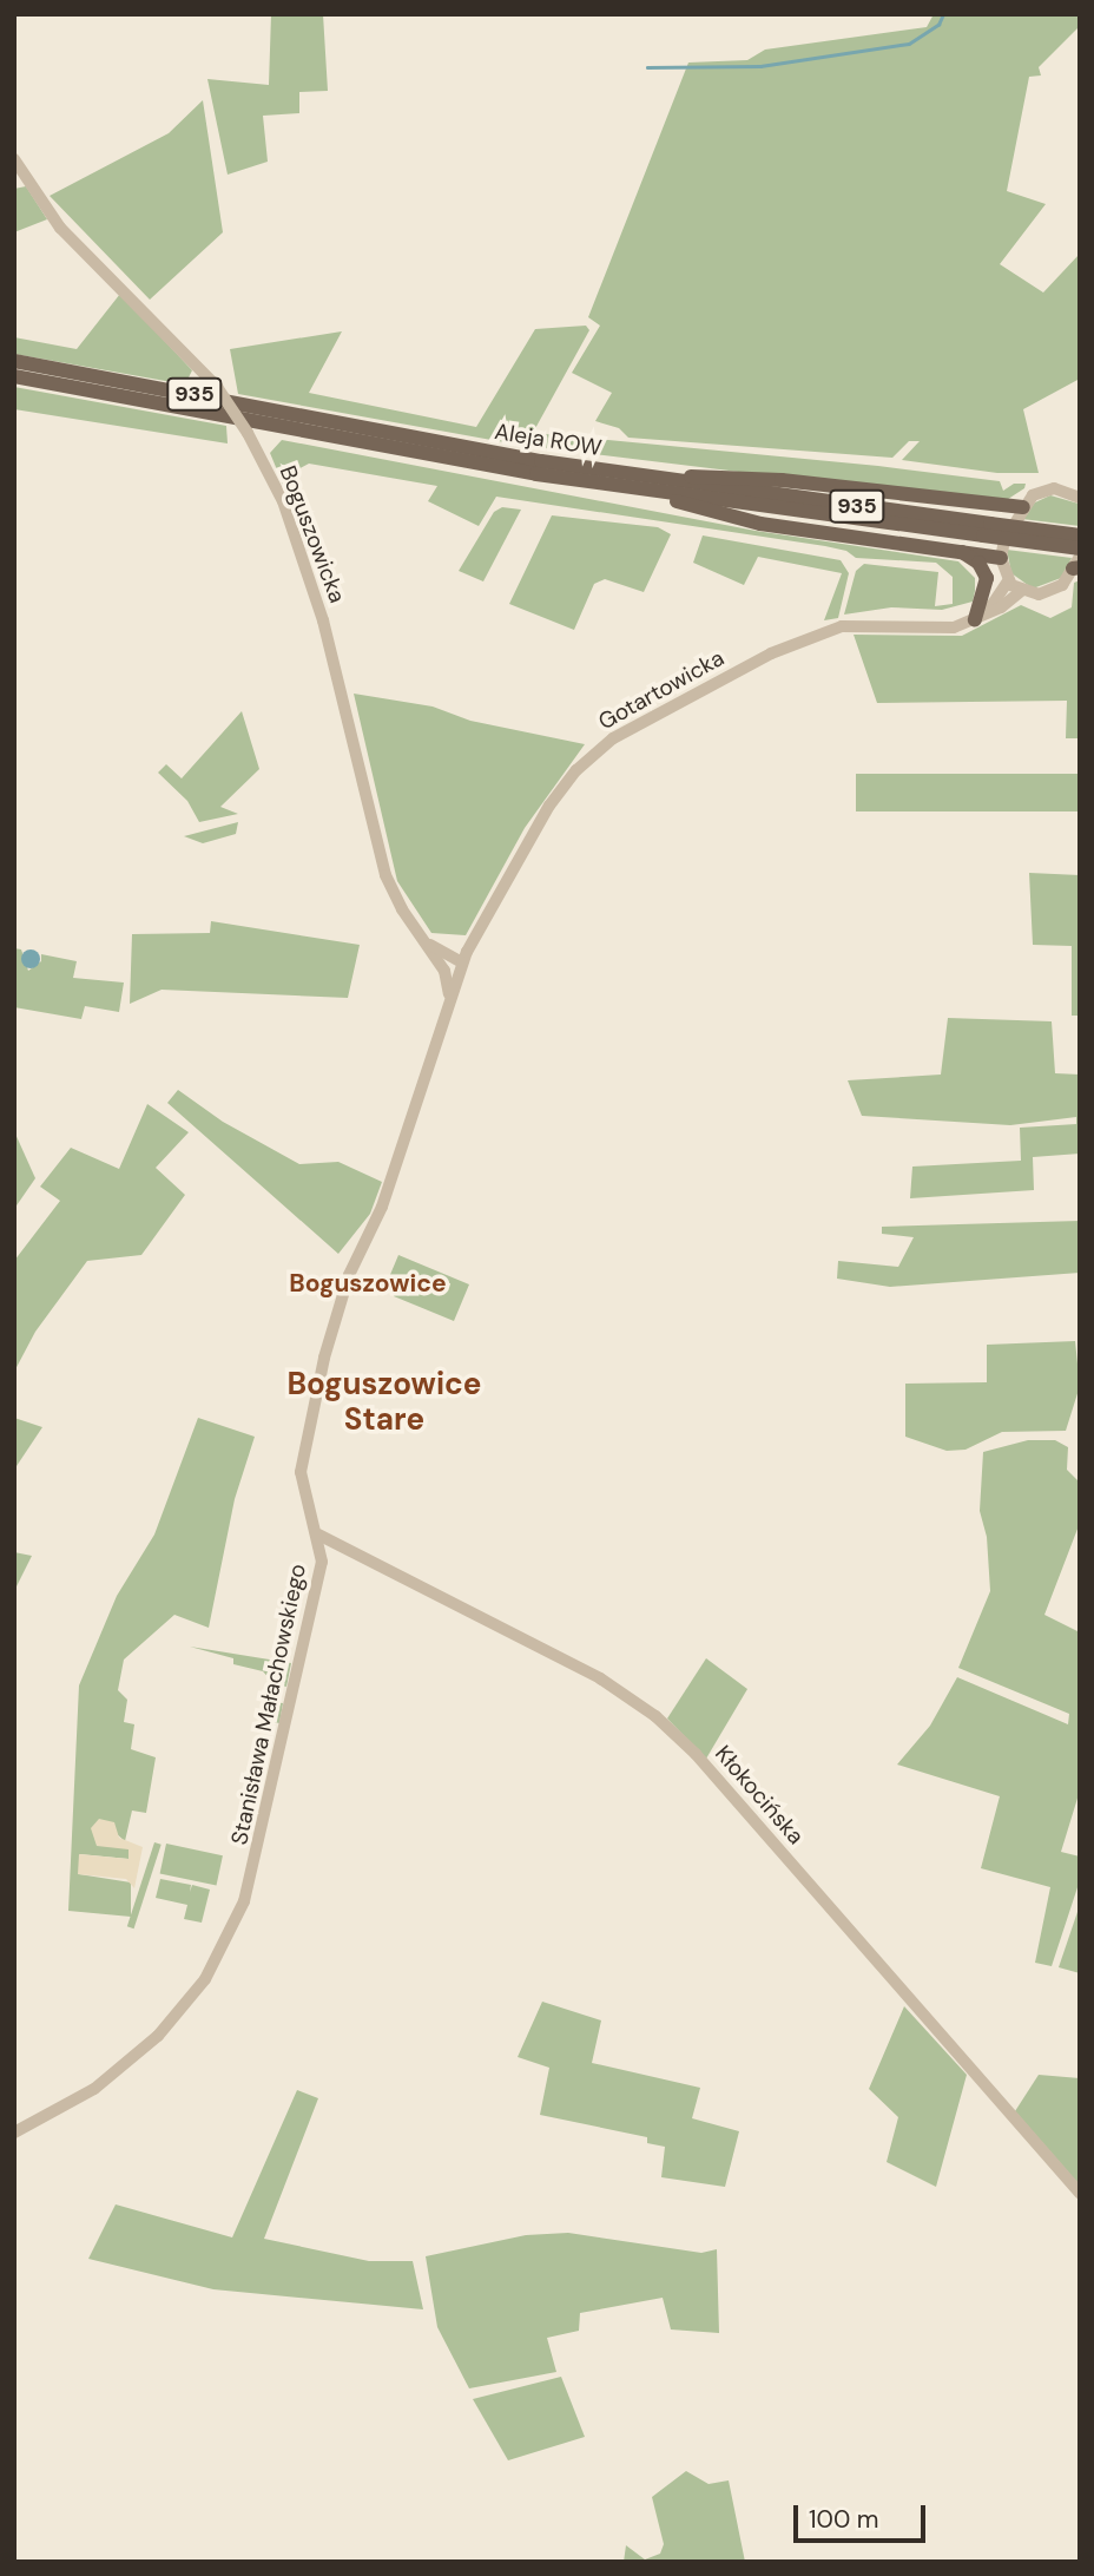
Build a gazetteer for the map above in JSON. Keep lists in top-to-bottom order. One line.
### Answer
{"streets":{"main road":["935","Aleja ROW"],"street":["Boguszowicka","Gotartowicka","Stanisława Małachowskiego","Kłokocińska"]},"crossings":[["Boguszowicka","Gotartowicka"],["Boguszowicka","Stanisława Małachowskiego"],["Gotartowicka","Stanisława Małachowskiego"],["Stanisława Małachowskiego","Kłokocińska"]],"districts":["Boguszowice","Boguszowice Stare"],"scale_bar":"100 m"}
